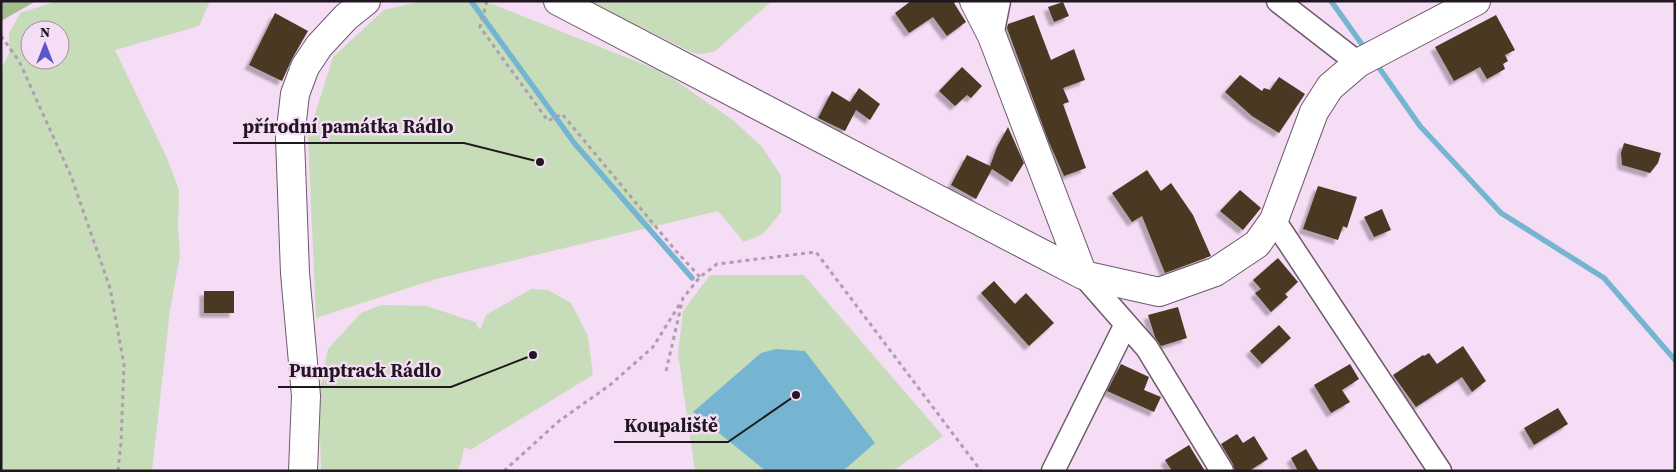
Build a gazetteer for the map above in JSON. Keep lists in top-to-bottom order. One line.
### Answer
{"places":["přírodní památka Rádlo","Pumptrack Rádlo","Koupaliště"],"north":"top"}
